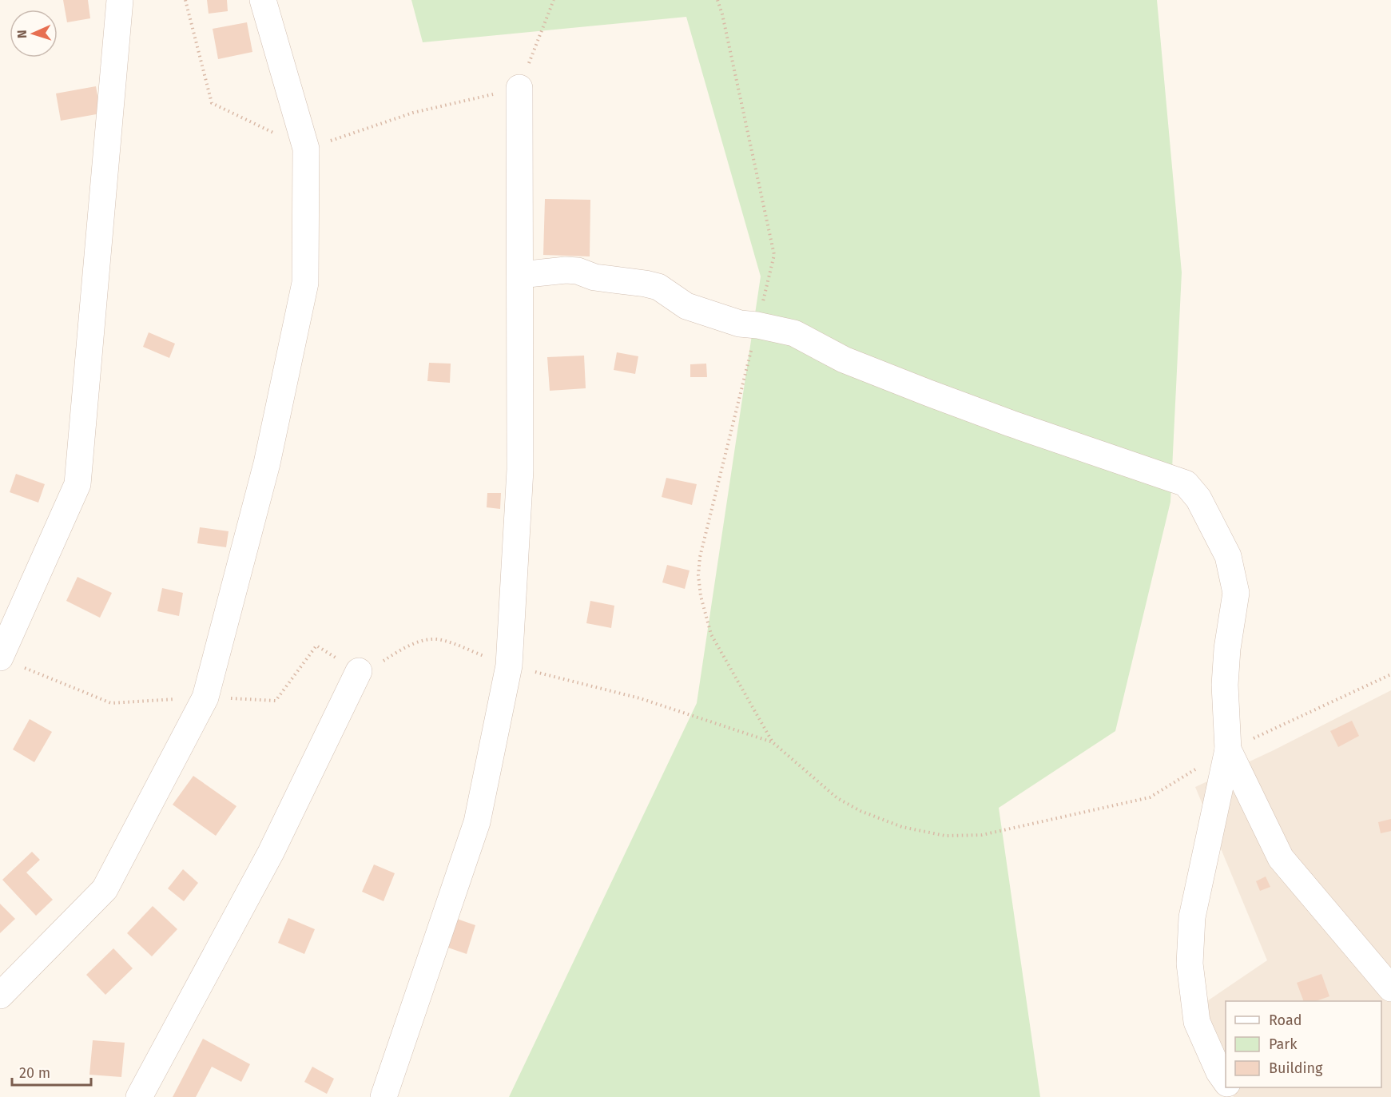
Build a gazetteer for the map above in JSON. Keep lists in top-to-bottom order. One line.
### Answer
{"legend":["Road","Park","Building"],"scale_bar":"20 m","north":"left"}
